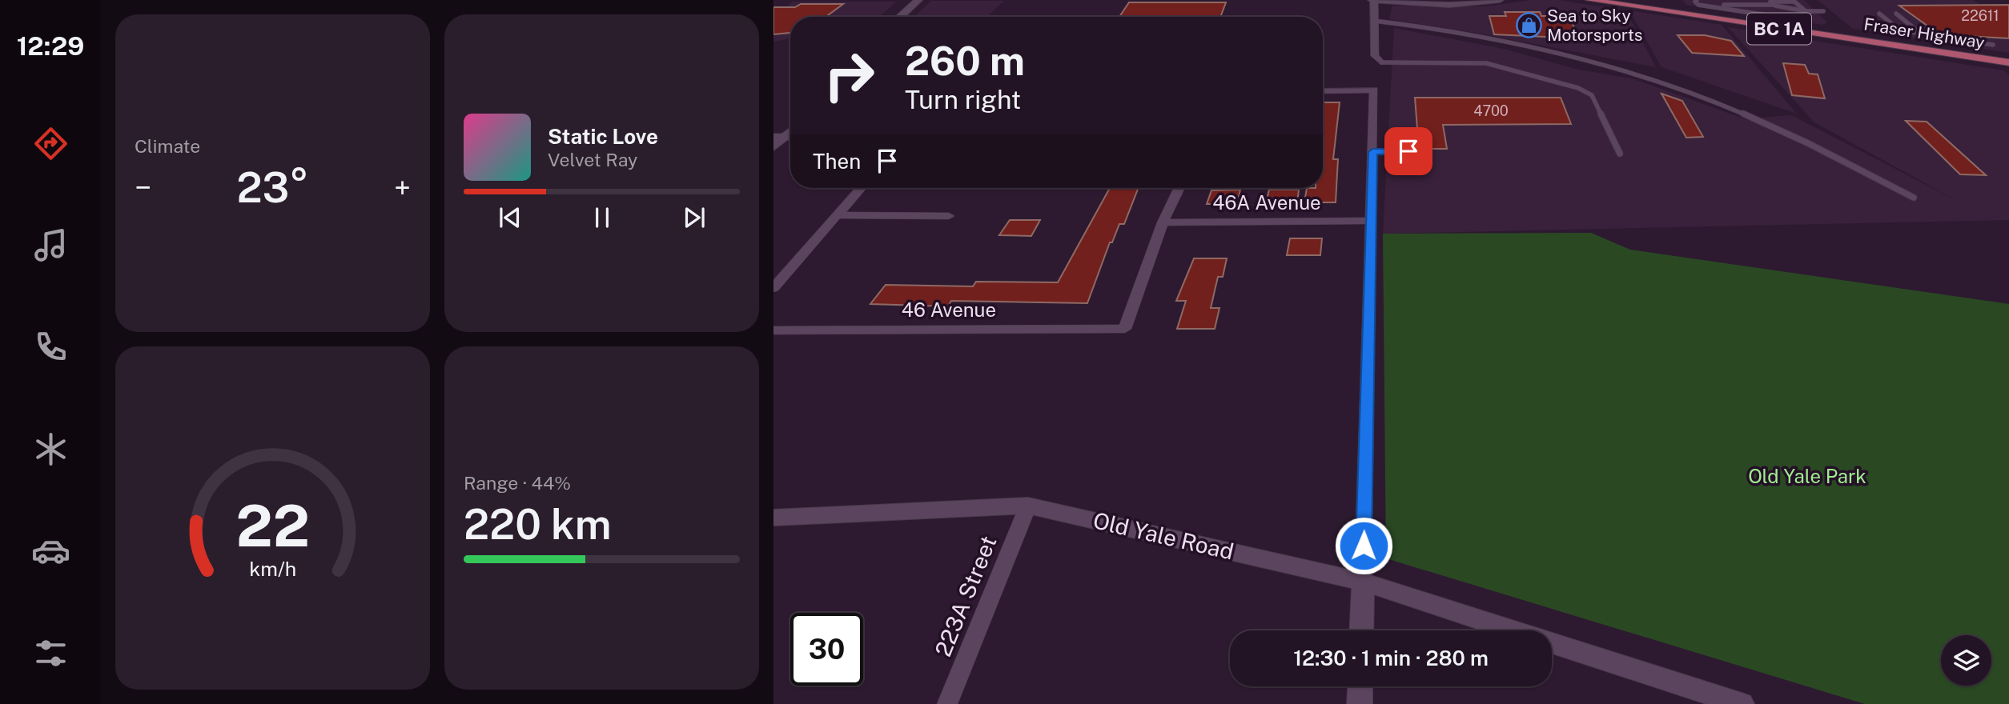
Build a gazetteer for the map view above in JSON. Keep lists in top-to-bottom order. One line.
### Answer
{"streets":{"main road":["BC 1A","Fraser Highway"],"street":["46A Avenue","46 Avenue","Old Yale Road","223A Street"]},"crossings":[["46A Avenue","46 Avenue"],["Old Yale Road","223A Street"]],"parks":["Old Yale Park"],"places":{"shop":["Sea to Sky Motorsports"]},"house_numbers":["22611","4700"],"page":{"tabs":"12:29","tile":["Climate",["Range · 44%","220 km"]],"turn":["260 m","Turn right"],"song":["Static Love","Velvet Ray"],"then":"Then","heat":["−","23°","+"],"limit":"30","trip":"12:30 · 1 min · 280 m","gauge":["22","km/h"]}}
